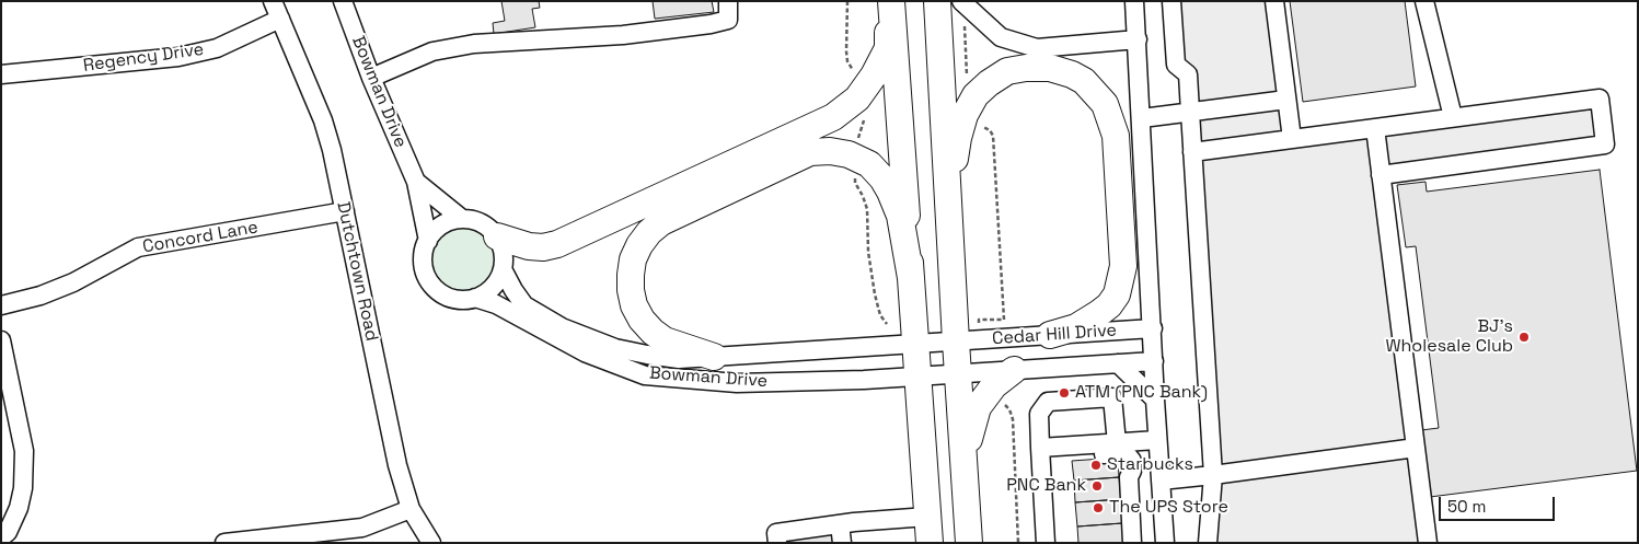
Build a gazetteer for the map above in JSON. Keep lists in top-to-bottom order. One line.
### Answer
{"streets":{"street":["Regency Drive","Bowman Drive","Concord Lane","Dutchtown Road","Cedar Hill Drive"]},"crossings":[["Regency Drive","Dutchtown Road"],["Bowman Drive","Cedar Hill Drive"],["Concord Lane","Dutchtown Road"]],"places":["BJ's Wholesale Club","ATM (PNC Bank)","Starbucks","PNC Bank","The UPS Store"],"scale_bar":"50 m"}
